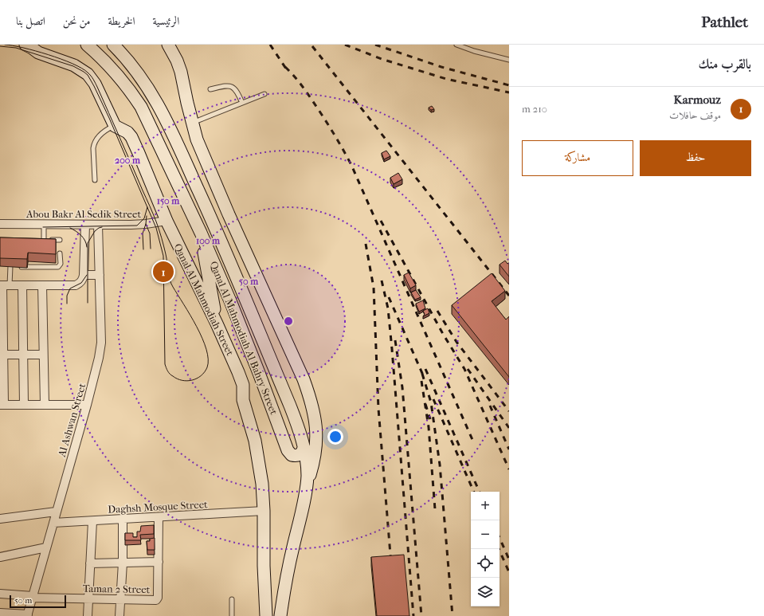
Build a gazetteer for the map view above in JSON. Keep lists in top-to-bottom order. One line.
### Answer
{"streets":{"main road":["Qanal Al Mahmodiah Street","Qanal Al Mahmodiah Al Bahry Street"],"street":["Abou Bakr Al Sedik Street","Al Ashwan Street","Daghsh Mosque Street","Taman 2 Street"]},"crossings":[["Abou Bakr Al Sedik Street","Qanal Al Mahmodiah Street"],["Abou Bakr Al Sedik Street","Al Ashwan Street"],["Qanal Al Mahmodiah Street","Daghsh Mosque Street"],["Al Ashwan Street","Daghsh Mosque Street"],["Al Ashwan Street","Taman 2 Street"],["Daghsh Mosque Street","Taman 2 Street"]],"scale_bar":"50 m","page":{"header":"Pathlet","nav":["الرئيسية","الخريطة","من نحن","اتصل بنا"],"heading":"بالقرب منك","list":[{"mark":"1","name":"Karmouz","note":"موقف حافلات","value":"210 m"}],"buttons":["حفظ","مشاركة"],"pins":"1","map_buttons":["+","−"],"scale":"50 m"},"rings":["200 m","150 m","100 m","50 m"]}
